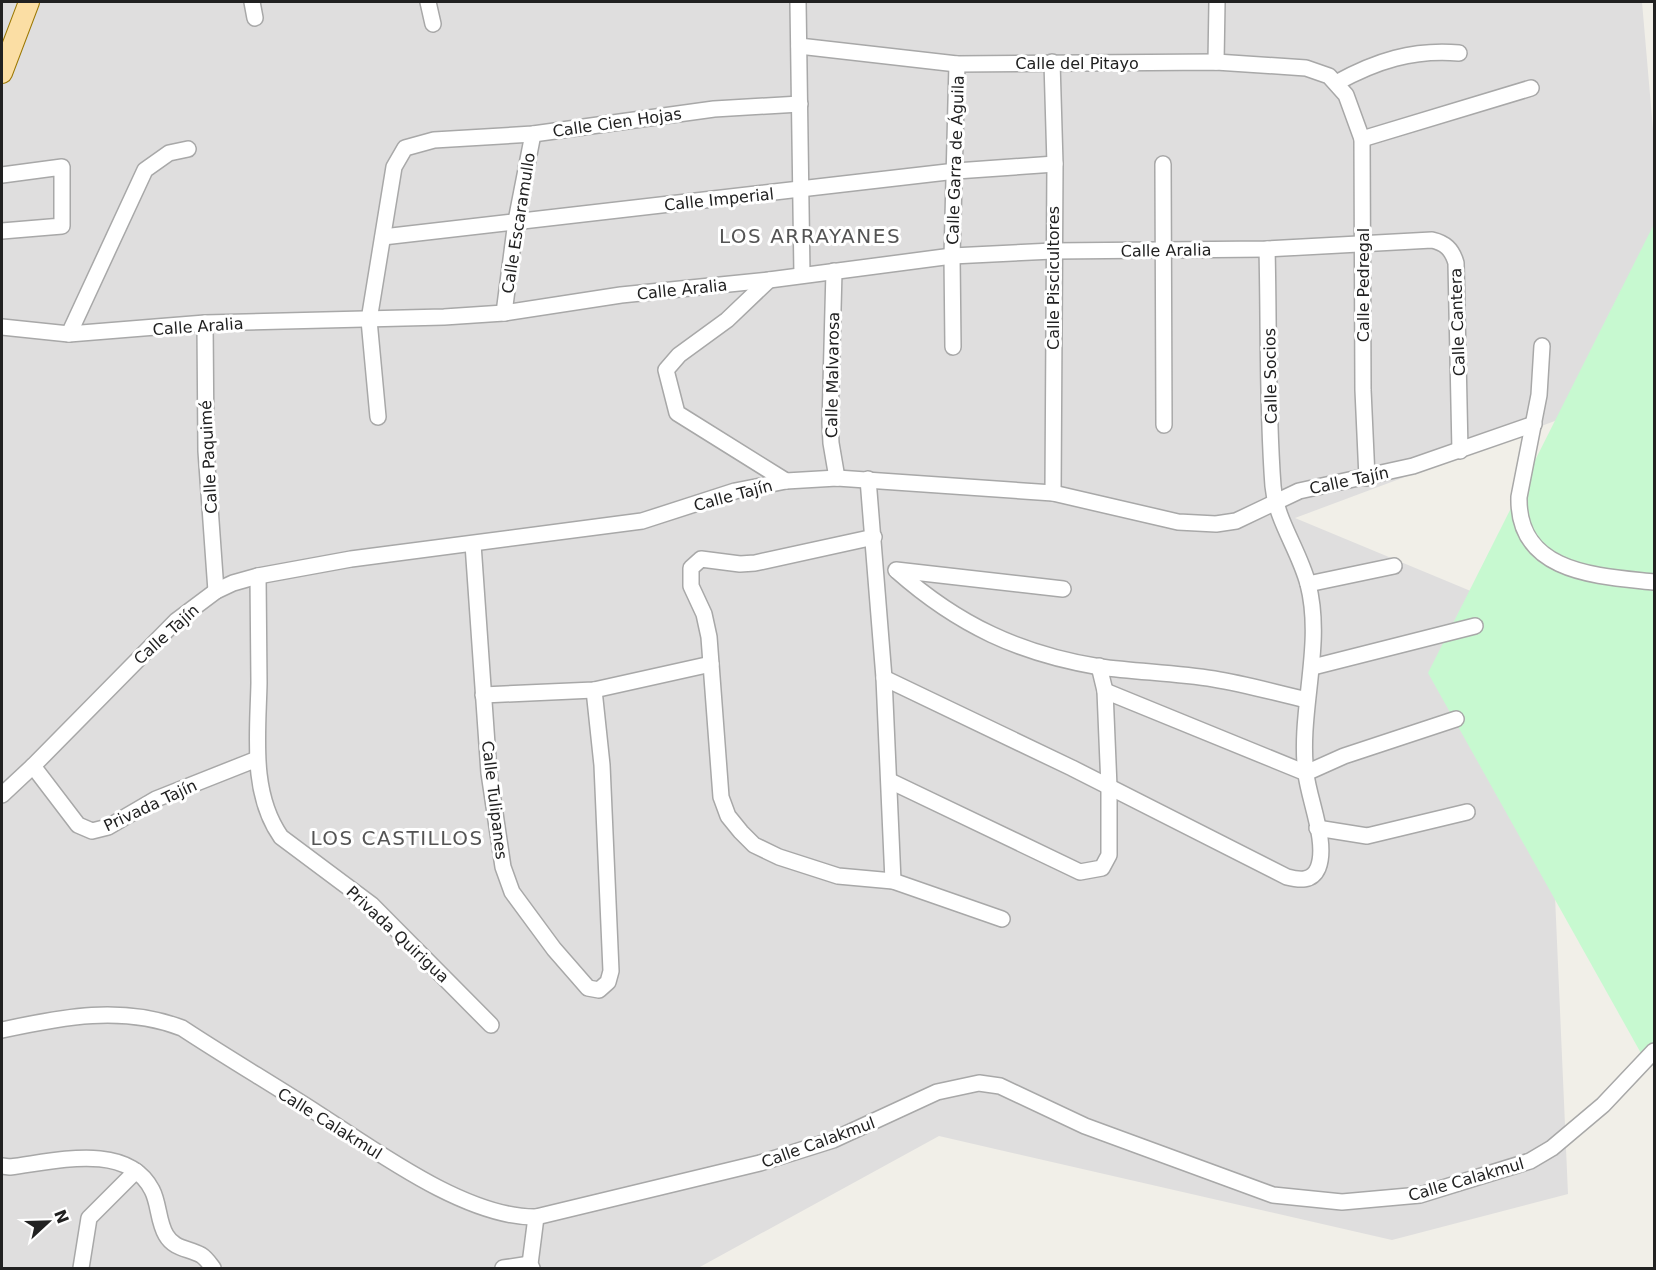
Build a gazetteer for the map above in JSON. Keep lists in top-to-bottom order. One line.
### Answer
{"streets":{"street":["Calle del Pitayo","Calle Cien Hojas","Calle Garra de Águila","Calle Imperial","Calle Escaramullo","Calle Aralia","Calle Piscicultores","Calle Pedregal","Calle Cantera","Calle Malvarosa","Calle Socios","Calle Paquimé","Calle Tajín","Calle Tulipanes","Privada Tajín","Privada Quirigua","Calle Calakmul"]},"crossings":[["Calle del Pitayo","Calle Garra de Águila"],["Calle del Pitayo","Calle Piscicultores"],["Calle del Pitayo","Calle Pedregal"],["Calle Cien Hojas","Calle Imperial"],["Calle Cien Hojas","Calle Escaramullo"],["Calle Garra de Águila","Calle Imperial"],["Calle Garra de Águila","Calle Aralia"],["Calle Imperial","Calle Escaramullo"],["Calle Imperial","Calle Piscicultores"],["Calle Escaramullo","Calle Aralia"],["Calle Aralia","Calle Piscicultores"],["Calle Aralia","Calle Pedregal"],["Calle Aralia","Calle Cantera"],["Calle Aralia","Calle Malvarosa"],["Calle Aralia","Calle Socios"],["Calle Aralia","Calle Paquimé"],["Calle Piscicultores","Calle Tajín"],["Calle Pedregal","Calle Cantera"],["Calle Pedregal","Calle Tajín"],["Calle Cantera","Calle Tajín"],["Calle Malvarosa","Calle Tajín"],["Calle Socios","Calle Tajín"],["Calle Paquimé","Calle Tajín"],["Calle Tajín","Calle Tulipanes"],["Calle Tajín","Privada Tajín"],["Calle Tajín","Privada Quirigua"],["Privada Tajín","Privada Quirigua"]],"districts":["LOS ARRAYANES","LOS CASTILLOS"],"north":"right"}
